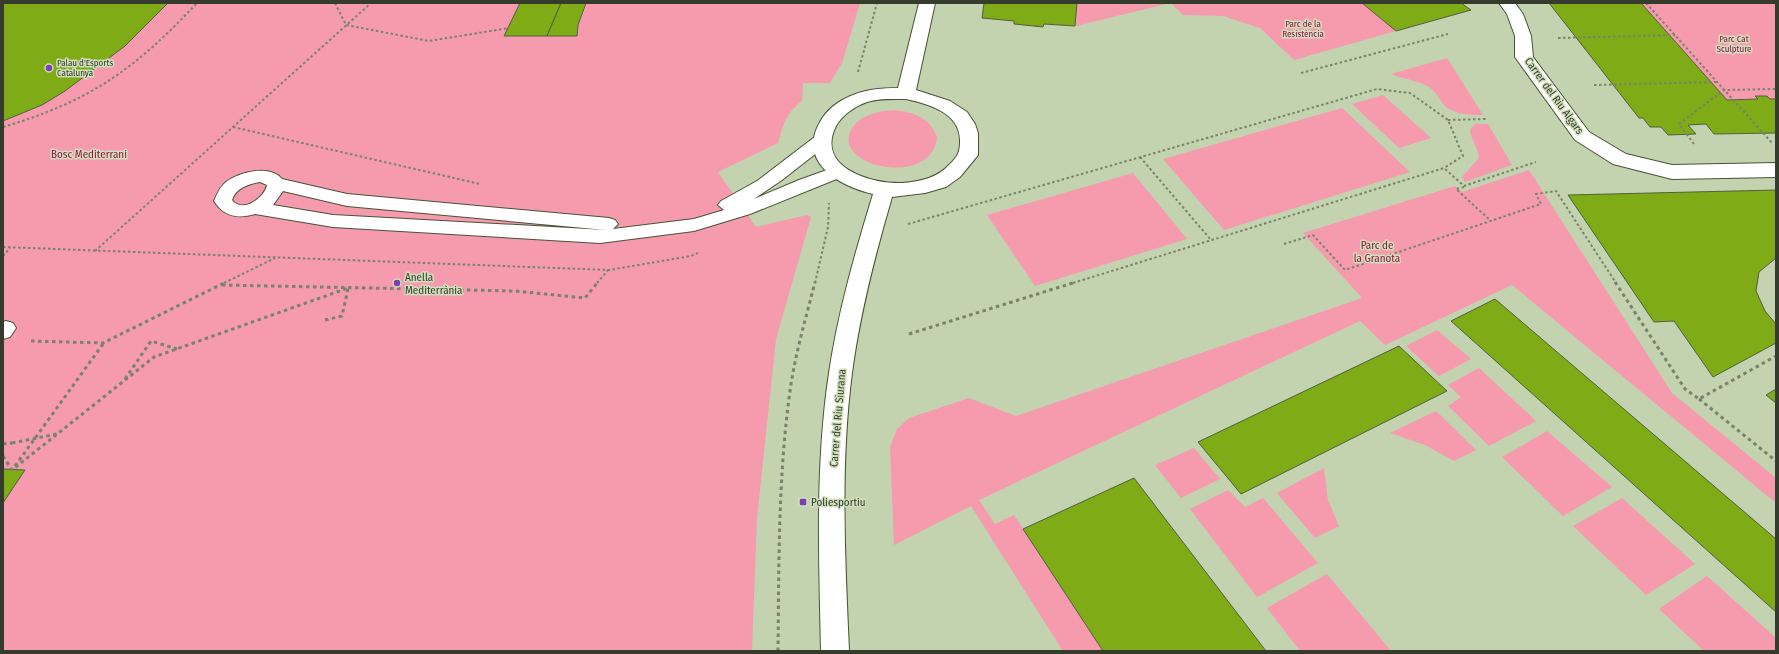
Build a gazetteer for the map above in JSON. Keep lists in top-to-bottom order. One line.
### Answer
{"streets":{"street":["Carrer del Riu Algars","Carrer del Riu Siurana"]},"parks":["Parc de la Resistència","Parc Cat Sculpture","Bosc Mediterrani","Parc de la Granota"],"places":{"other":["Palau d'Esports Catalunya","Anella Mediterrània"],"transit":["Poliesportiu"]}}
